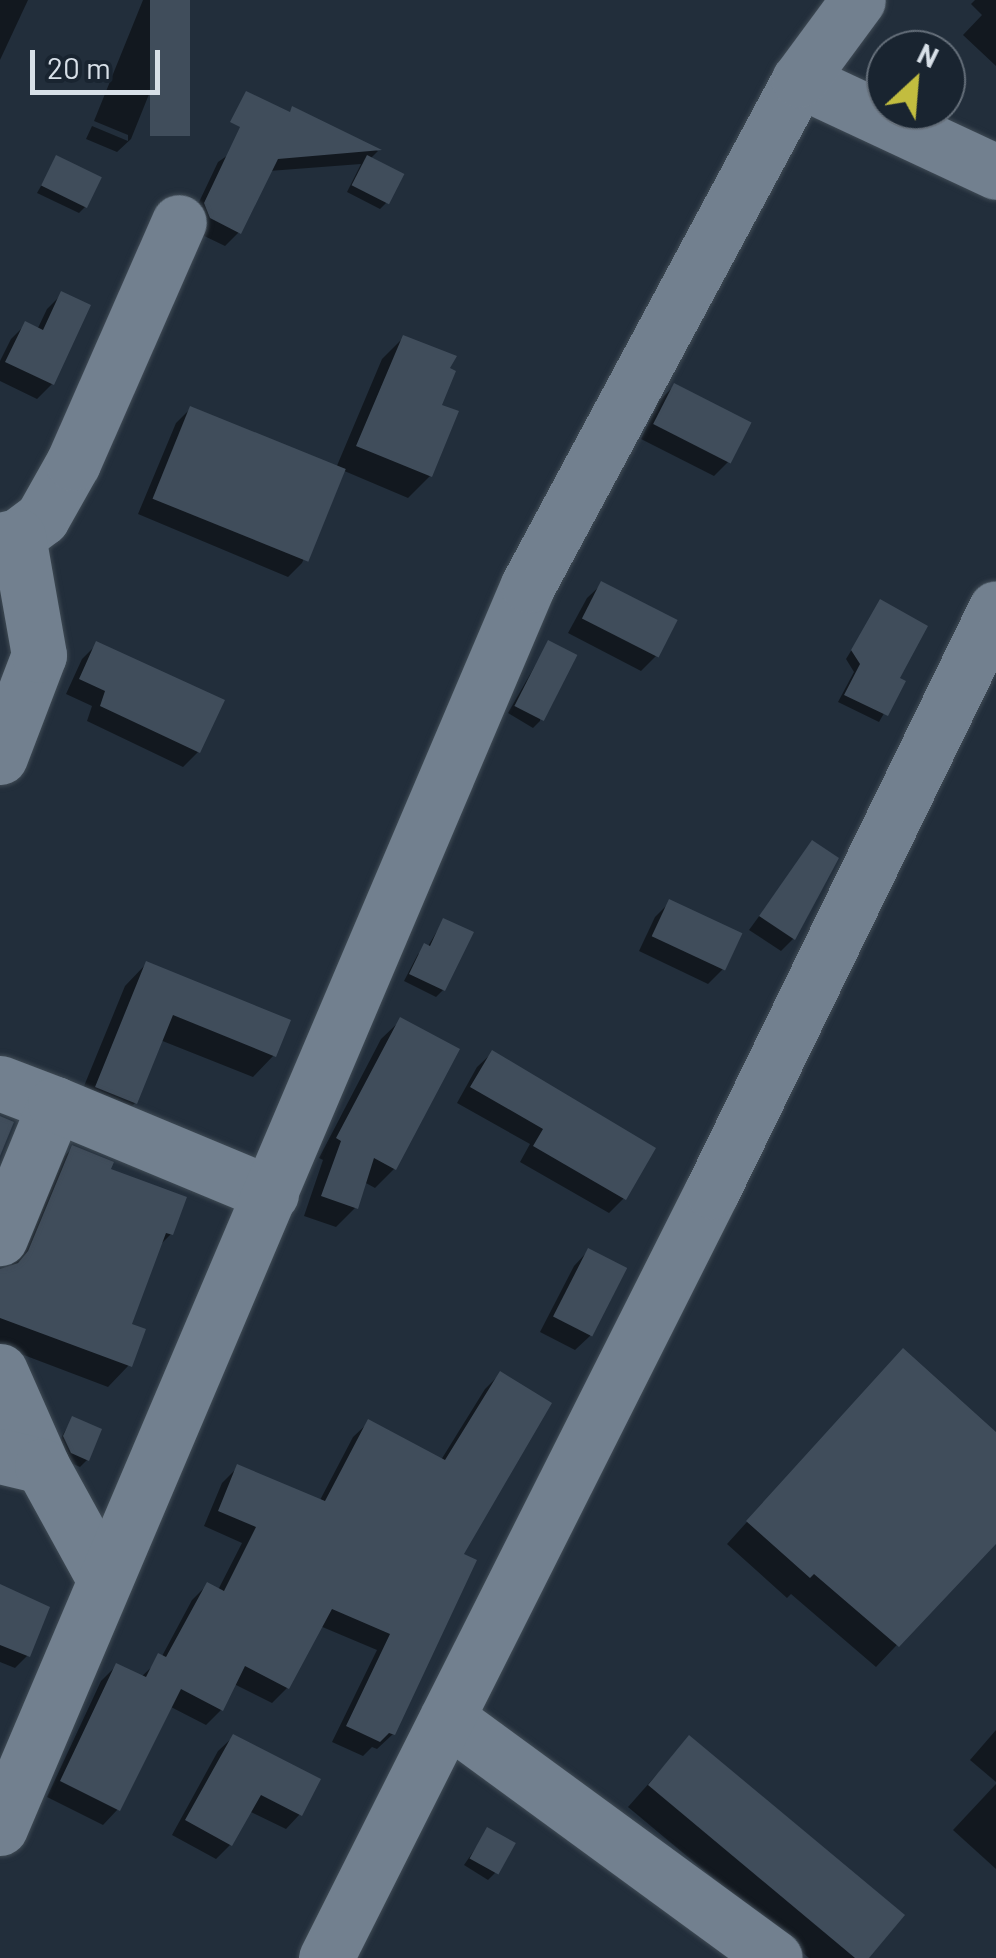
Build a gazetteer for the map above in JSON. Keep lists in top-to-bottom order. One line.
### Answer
{"scale_bar":"20 m","north":"top right"}
